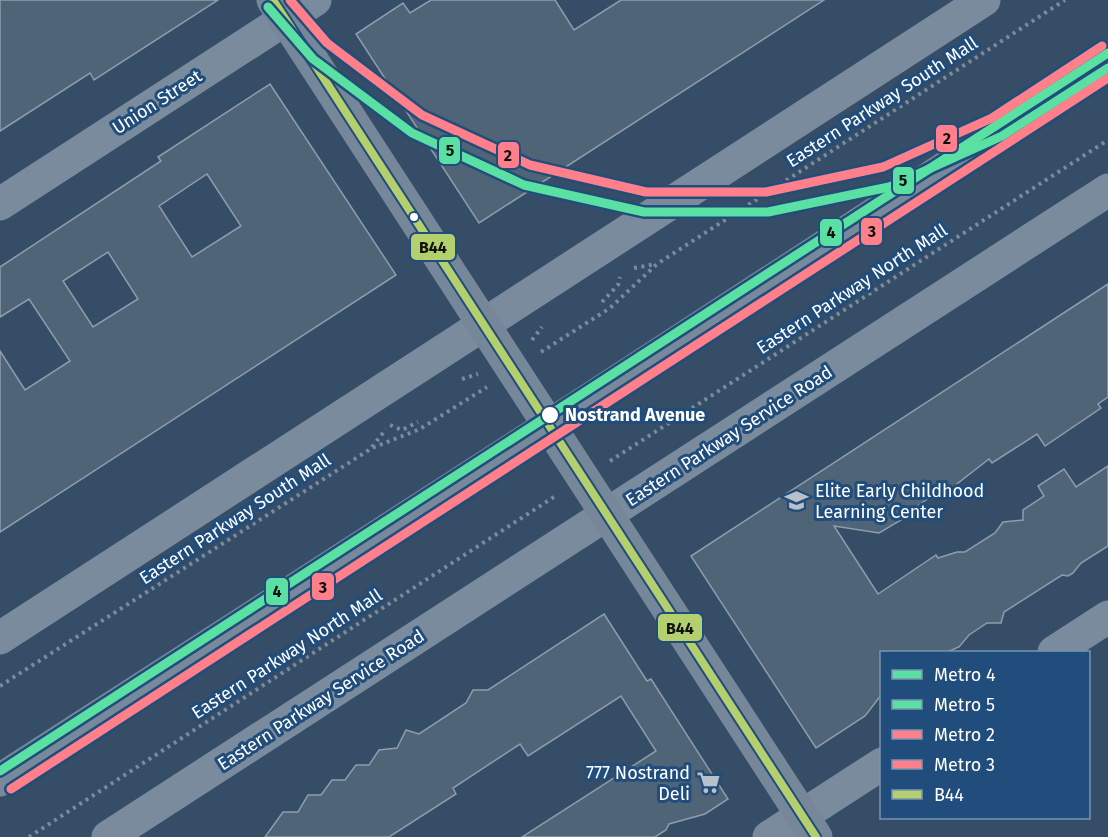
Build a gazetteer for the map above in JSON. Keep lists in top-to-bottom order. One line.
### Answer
{"streets":{"street":["Union Street","Eastern Parkway Service Road"],"path":["Eastern Parkway South Mall","Eastern Parkway North Mall"]},"places":{"other":["Nostrand Avenue"],"school or university":["Elite Early Childhood Learning Center"],"supermarket":["777 Nostrand Deli"]},"lines":["metro line 2","transit line B44","metro line 5","metro line 4","metro line 3"],"legend":["Metro 4","Metro 5","Metro 2","Metro 3","B44"]}
